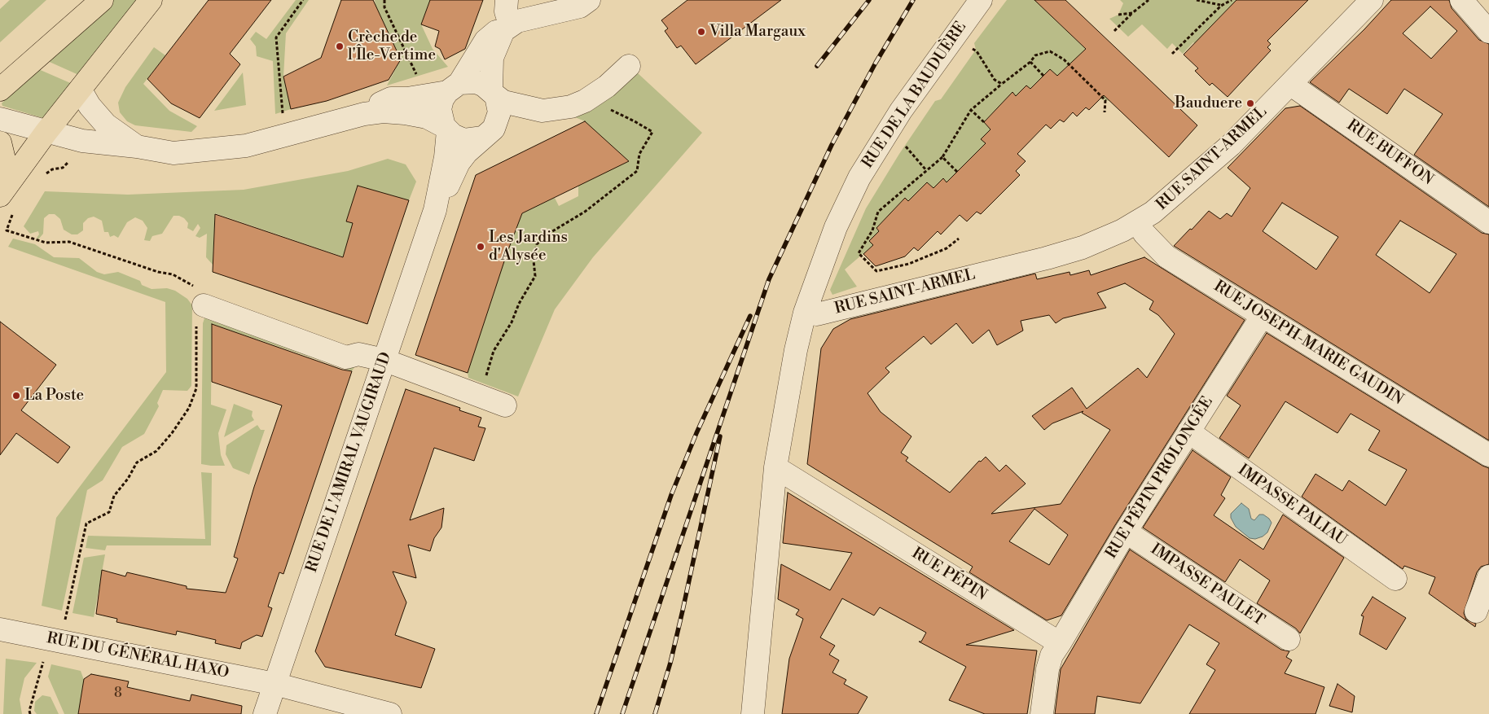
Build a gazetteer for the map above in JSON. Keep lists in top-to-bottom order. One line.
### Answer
{"streets":{"street":["RUE DE LA BAUDUÈRE","RUE BUFFON","RUE SAINT-ARMEL","RUE JOSEPH-MARIE GAUDIN","RUE DE L'AMIRAL VAUGIRAUD","RUE PÉPIN PROLONGÉE","IMPASSE PALIAU","RUE PÉPIN","IMPASSE PAULET","RUE DU GÉNÉRAL HAXO"]},"crossings":[["RUE DE LA BAUDUÈRE","RUE SAINT-ARMEL"],["RUE DE LA BAUDUÈRE","RUE PÉPIN"],["RUE BUFFON","RUE SAINT-ARMEL"],["RUE SAINT-ARMEL","RUE JOSEPH-MARIE GAUDIN"],["RUE JOSEPH-MARIE GAUDIN","RUE PÉPIN PROLONGÉE"],["RUE DE L'AMIRAL VAUGIRAUD","RUE DU GÉNÉRAL HAXO"],["RUE PÉPIN PROLONGÉE","IMPASSE PALIAU"],["RUE PÉPIN PROLONGÉE","RUE PÉPIN"],["RUE PÉPIN PROLONGÉE","IMPASSE PAULET"]],"places":["Villa Margaux","Crèche de l'Île-Vertime","Bauduere","Les Jardins d'Alysée","La Poste"],"house_numbers":["8"]}
